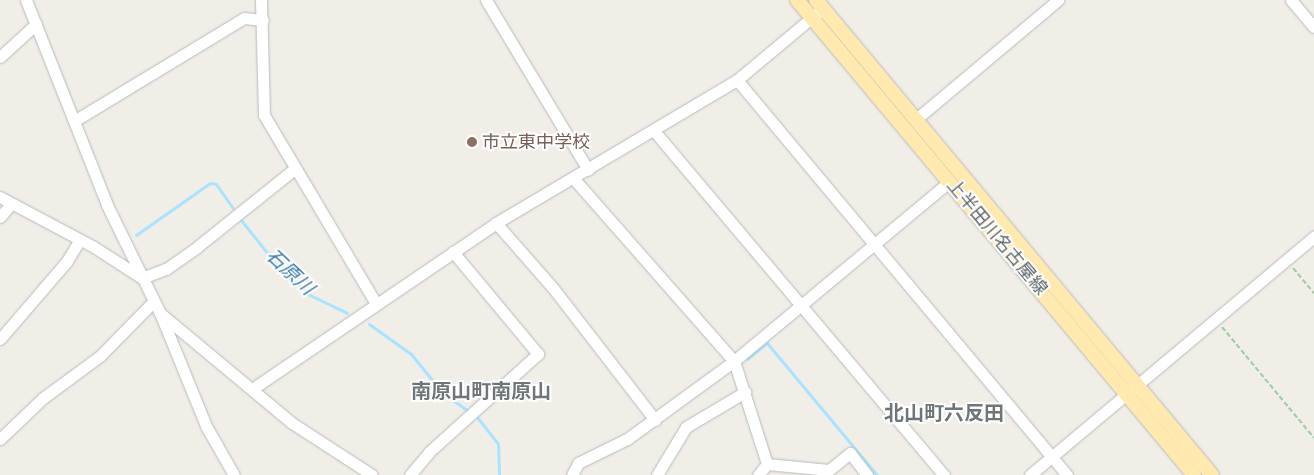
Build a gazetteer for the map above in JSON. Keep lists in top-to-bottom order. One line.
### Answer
{"streets":{"main road":["上半田川名古屋線"]},"districts":["南原山町南原山","北山町六反田"],"water":["石原川"],"places":["市立東中学校"]}
